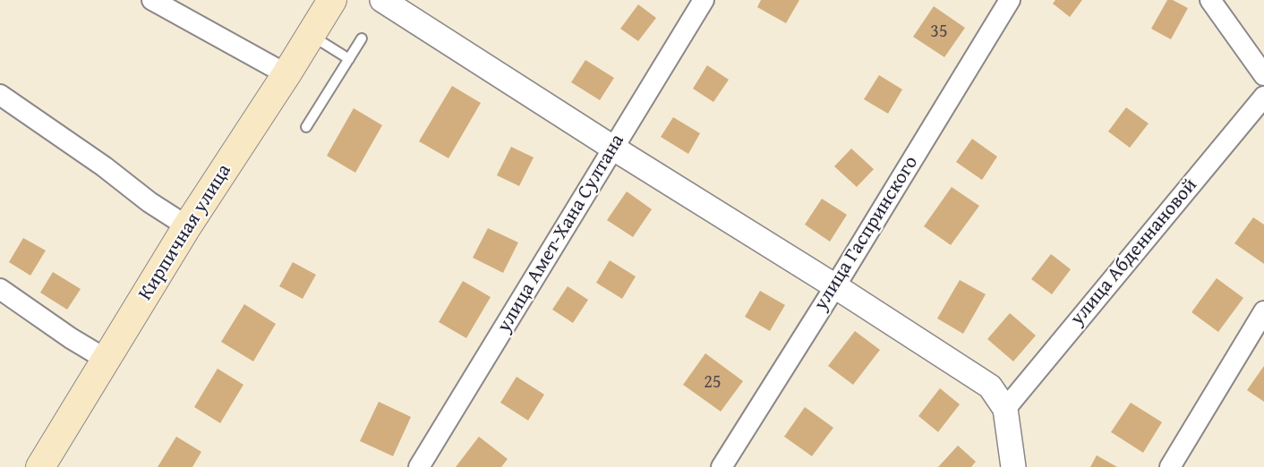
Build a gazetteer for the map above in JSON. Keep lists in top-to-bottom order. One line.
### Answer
{"streets":{"main road":["Кирпичная улица"],"street":["улица Амет-Хана Султана","улица Гаспринского","улица Абденнановой"]},"house_numbers":["35","25"]}
